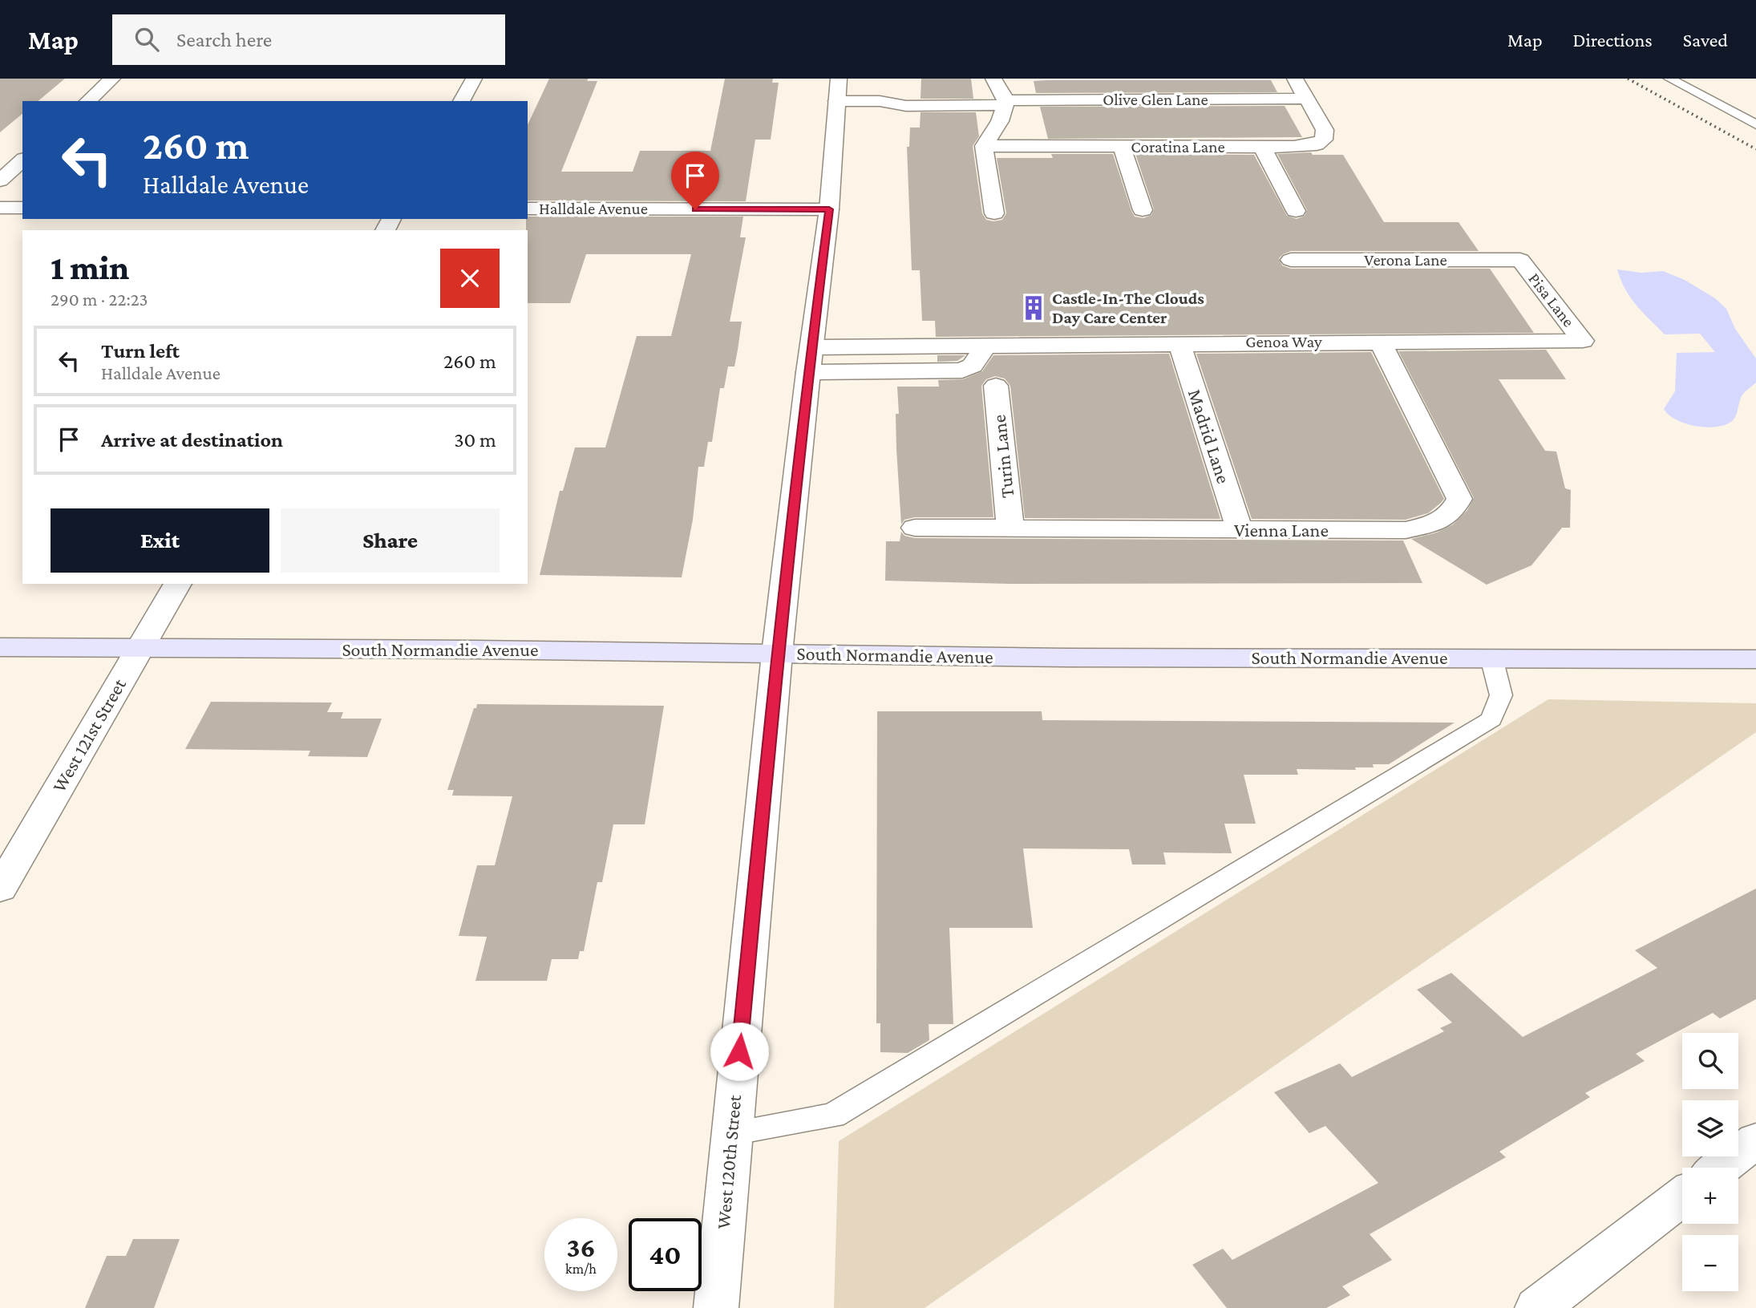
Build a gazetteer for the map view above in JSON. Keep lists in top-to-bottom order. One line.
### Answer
{"streets":{"main road":["South Normandie Avenue"],"street":["Olive Glen Lane","Coratina Lane","Halldale Avenue","Verona Lane","Pisa Lane","Genoa Way","Madrid Lane","Turin Lane","Vienna Lane","West 121st Street","West 120th Street"]},"crossings":[["Olive Glen Lane","Coratina Lane"],["Olive Glen Lane","West 120th Street"],["Halldale Avenue","West 120th Street"],["Verona Lane","Pisa Lane"],["Pisa Lane","Genoa Way"],["Genoa Way","Madrid Lane"],["Genoa Way","Vienna Lane"],["Genoa Way","West 120th Street"],["Madrid Lane","Vienna Lane"],["Turin Lane","Vienna Lane"],["South Normandie Avenue","West 121st Street"],["South Normandie Avenue","West 120th Street"]],"places":{"building":["Castle-In-The Clouds Day Care Center"]},"page":{"header":"Map","search":"Search here","nav":["Map","Directions","Saved"],"turn":["260 m","Halldale Avenue"],"heading":["1 min","290 m · 22:23"],"list":[{"name":"Turn left","note":"Halldale Avenue","value":"260 m"},{"name":"Arrive at destination","value":"30 m"}],"buttons":["Exit","Share"],"map_buttons":["+","−"],"speed":"36 km/h","limit":"40"}}
